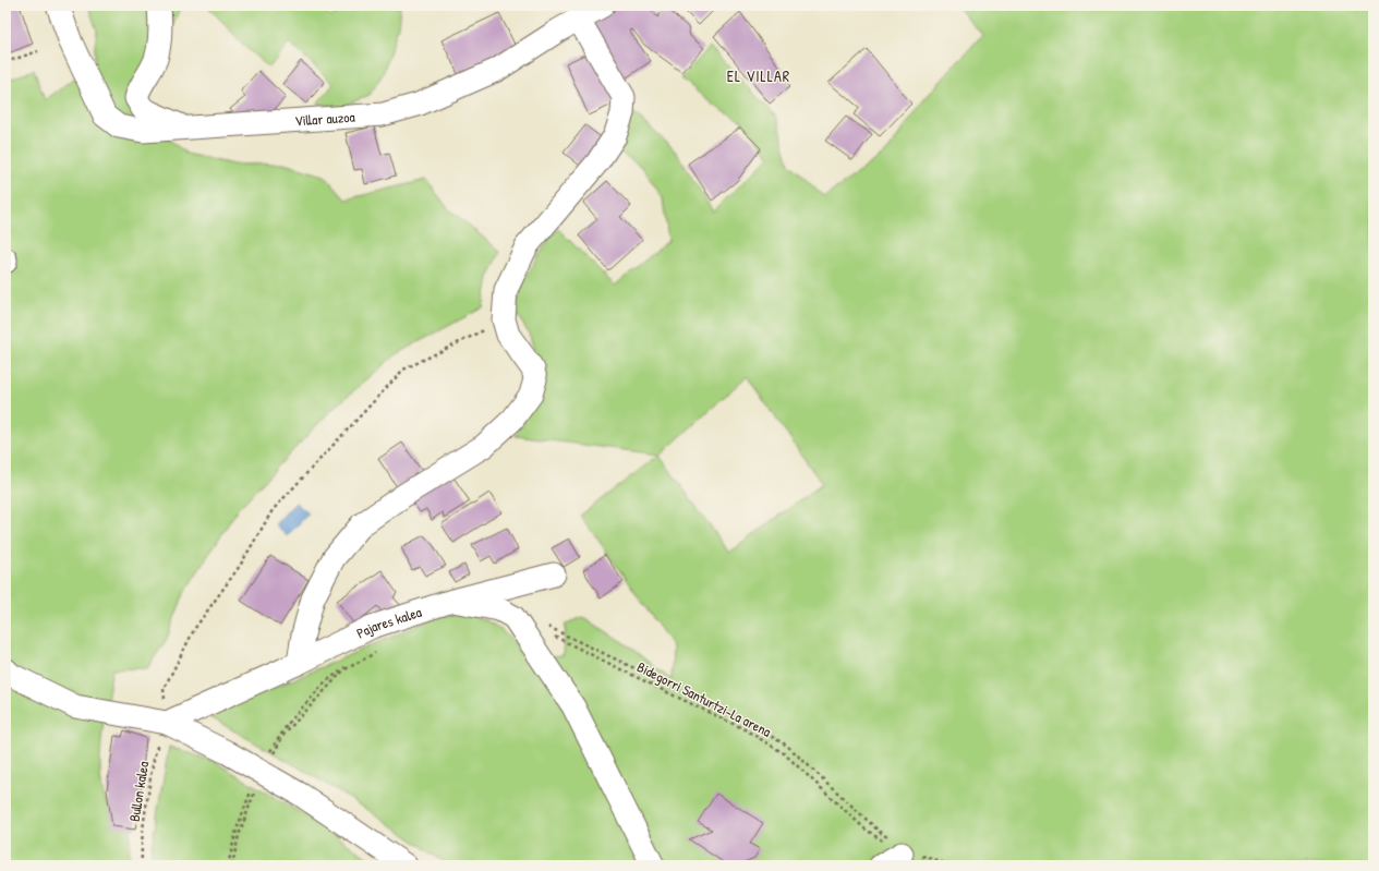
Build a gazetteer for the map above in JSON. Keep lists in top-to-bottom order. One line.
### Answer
{"streets":{"street":["Villar auzoa","Pajares kalea"],"path":["Bidegorri Santurtzi-La arena","Bullon kalea"]},"crossings":[["Pajares kalea","Bullon kalea"]],"districts":["EL VILLAR"]}
